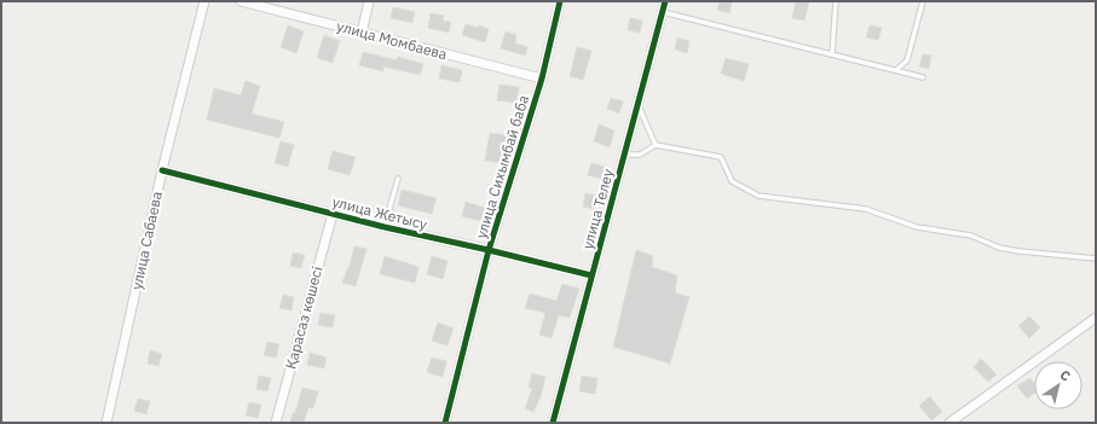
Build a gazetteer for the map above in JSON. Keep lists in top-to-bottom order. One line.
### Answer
{"streets":{"street":["улица Момбаева","улица Сихымбай баба","улица Телеу","улица Жетысу","улица Сабаева","Қарасаз көшесі"]},"crossings":[["улица Момбаева","улица Сихымбай баба"],["улица Сихымбай баба","улица Жетысу"],["улица Телеу","улица Жетысу"],["улица Жетысу","улица Сабаева"],["улица Жетысу","Қарасаз көшесі"]],"north":"top right"}
